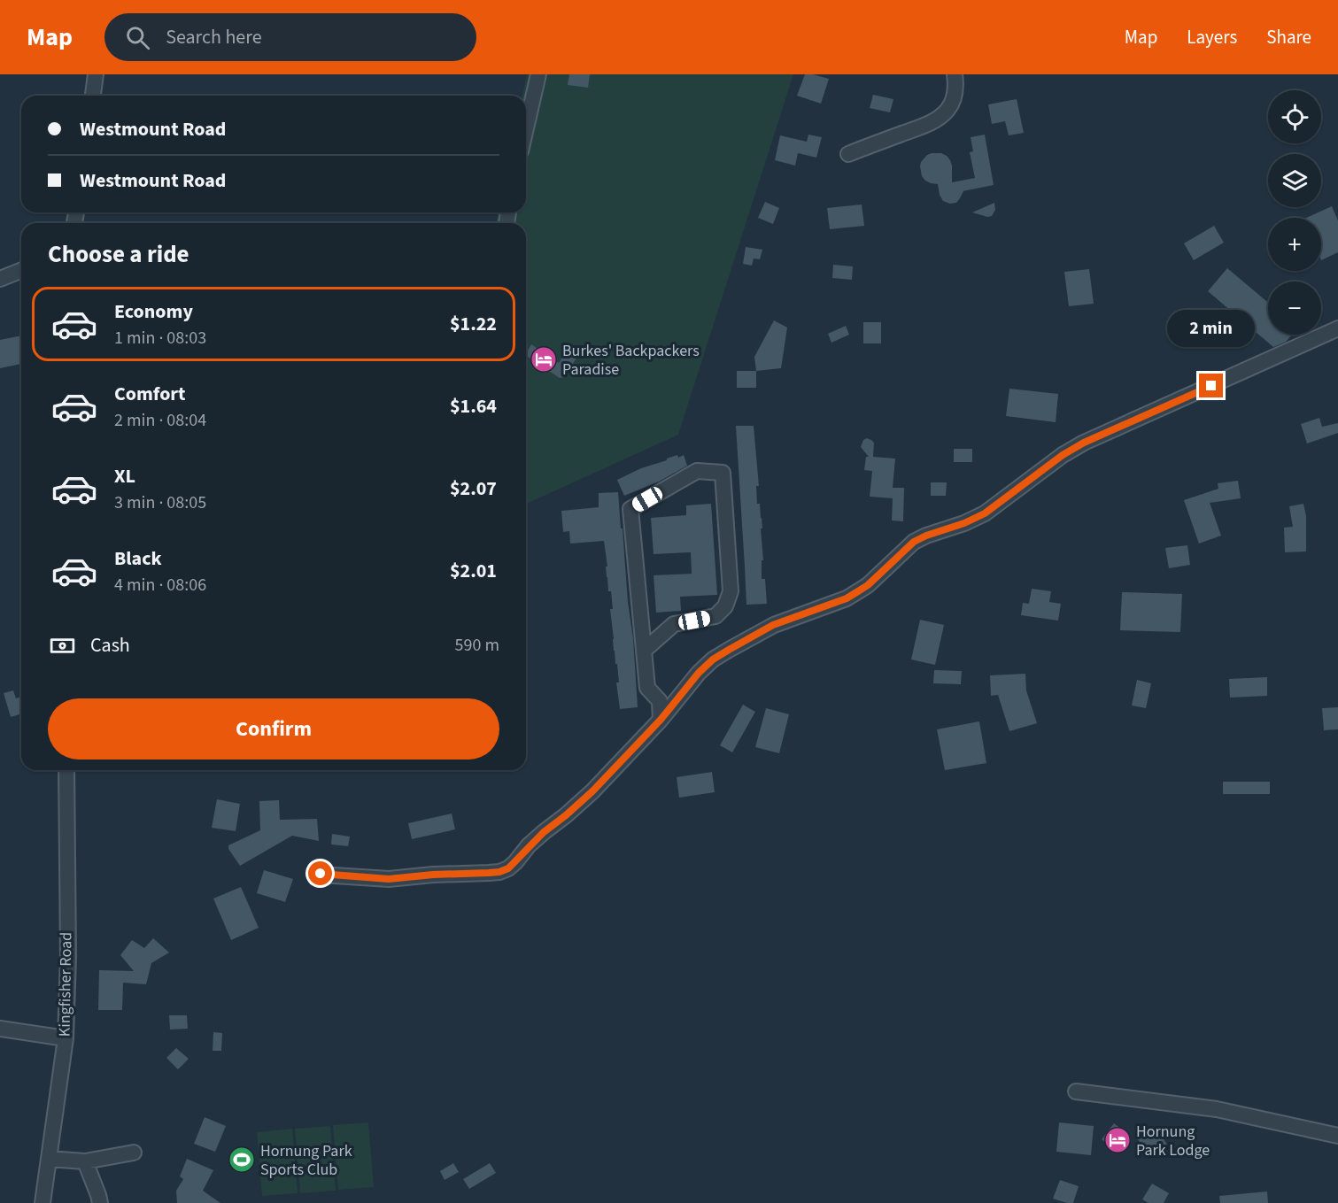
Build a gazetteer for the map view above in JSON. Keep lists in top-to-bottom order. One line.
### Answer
{"streets":{"street":["Kingfisher Road"]},"places":{"hotel":["Burkes' Backpackers Paradise","Hornung Park Lodge"],"sports":["Hornung Park Sports Club"]},"page":{"header":"Map","search":"Search here","nav":["Map","Layers","Share"],"map_buttons":["+","−"],"banner":["Westmount Road","Westmount Road"],"heading":"Choose a ride","list":[{"name":"Economy","note":"1 min · 08:03","value":"$1.22"},{"name":"Comfort","note":"2 min · 08:04","value":"$1.64"},{"name":"XL","note":"3 min · 08:05","value":"$2.07"},{"name":"Black","note":"4 min · 08:06","value":"$2.01"}],"bubble":"2 min","pay":["Cash","590 m"],"buttons":"Confirm"}}
